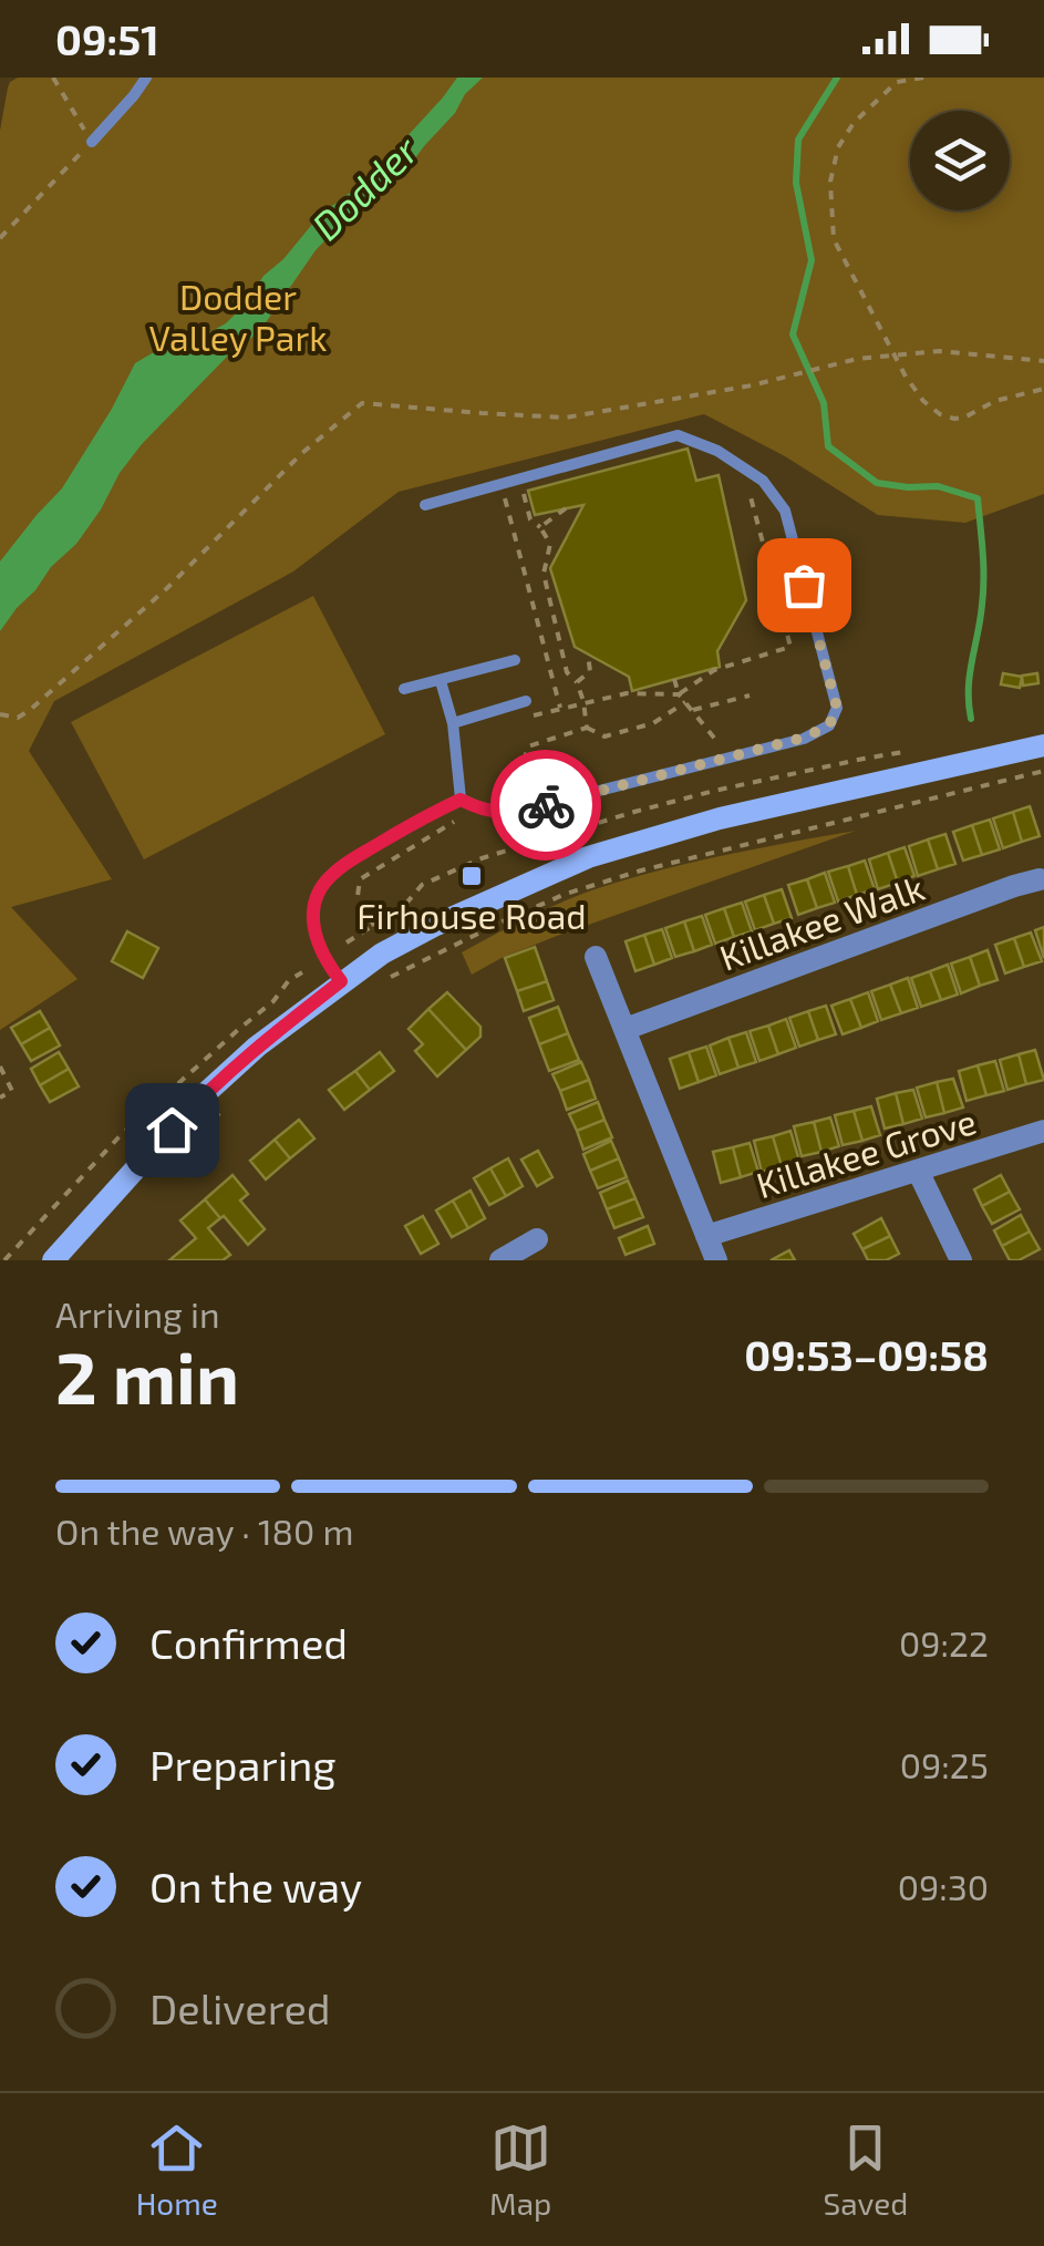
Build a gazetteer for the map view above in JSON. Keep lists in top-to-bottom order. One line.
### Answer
{"streets":{"street":["Killakee Walk","Killakee Grove"]},"water":["Dodder"],"parks":["Dodder Valley Park"],"places":{"transit":["Firhouse Road"]},"page":{"status":"09:51","heading":["2 min","Arriving in","09:53–09:58"],"bar":"On the way · 180 m","list":[["Confirmed","09:22"],["Preparing","09:25"],["On the way","09:30"],"Delivered"],"tabs":["Home","Map","Saved"]}}
